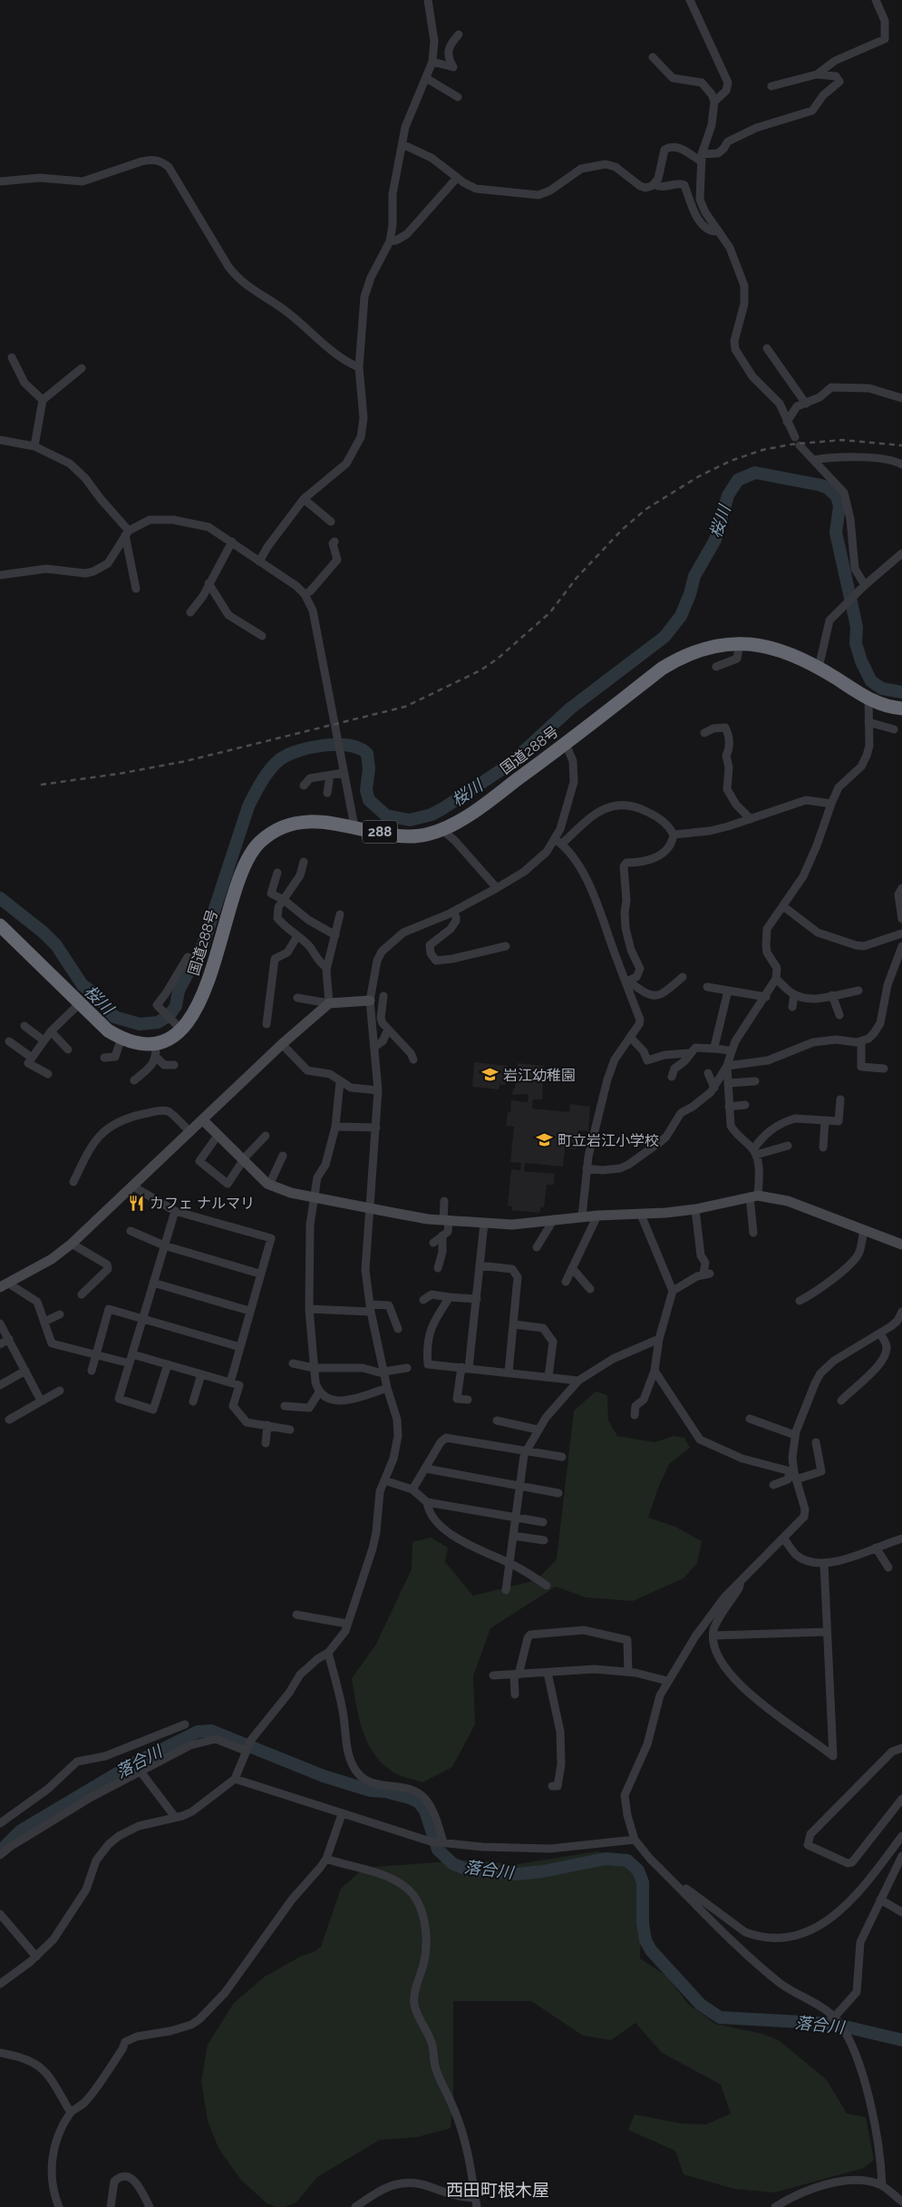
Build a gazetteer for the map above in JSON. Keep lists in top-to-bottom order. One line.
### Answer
{"streets":{"highway":["国道288号","288"]},"districts":["西田町根木屋"],"water":["桜川","落合川"],"places":{"school or university":["岩江幼稚園","町立岩江小学校"],"restaurant":["カフェ ナルマリ"]}}
